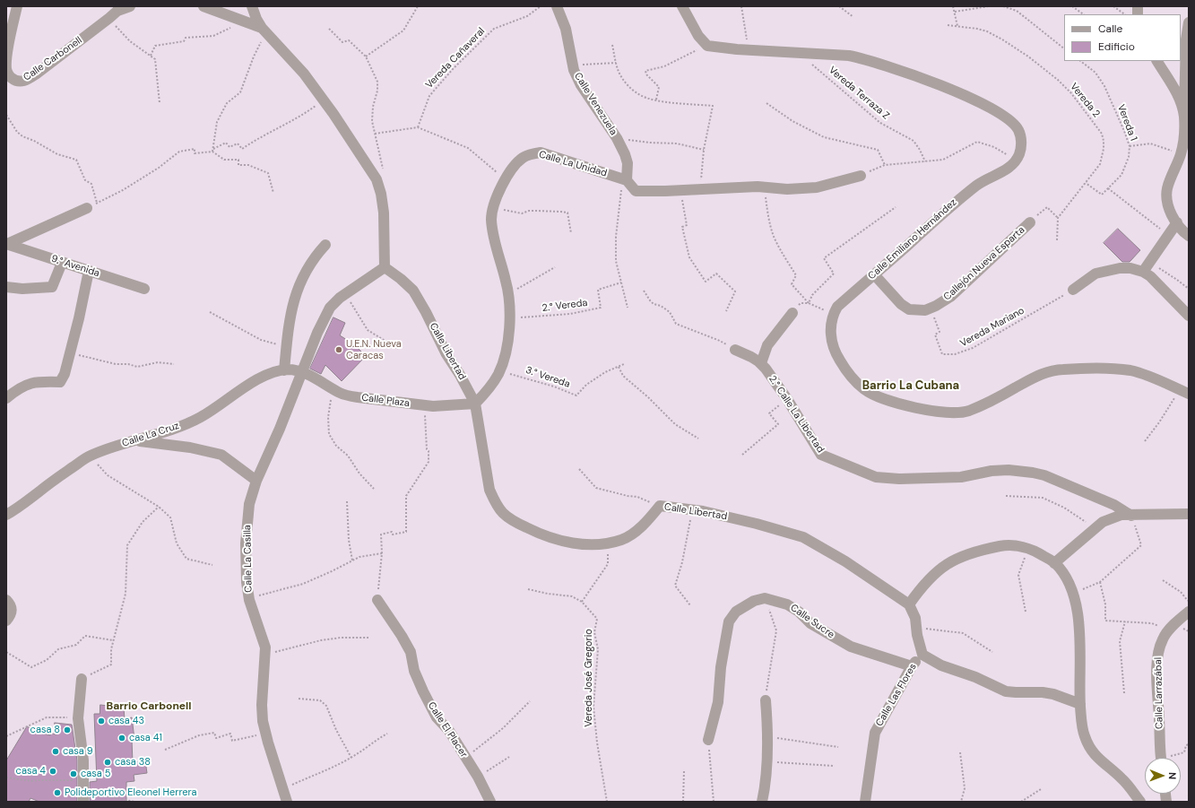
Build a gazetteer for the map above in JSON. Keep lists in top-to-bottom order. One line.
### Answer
{"streets":{"street":["Calle Carbonell","Calle Venezuela","Calle La Unidad","Calle Emiliano Hernández","Callejón Nueva Esparta","9.° Avenida","Calle Libertad","Calle Plaza","2.° Calle La Libertad","Calle La Cruz","Calle La Casilla","Calle Sucre","Calle Larrazábal","Calle Las Flores","Calle El Placer"],"path":["Vereda Cañaveral","Vereda Terraza Z","Vereda 2","Vereda 1","2.° Vereda","Vereda Mariano","3.° Vereda","Vereda José Gregorio"]},"crossings":[["Vereda 2","Callejón Nueva Esparta"],["Calle Venezuela","Calle La Unidad"],["Calle La Unidad","2.° Vereda"],["Calle La Unidad","Calle Libertad"],["Calle La Unidad","3.° Vereda"],["Calle La Unidad","Calle Plaza"],["Calle Emiliano Hernández","Callejón Nueva Esparta"],["Callejón Nueva Esparta","Vereda Mariano"],["Calle Libertad","Calle Plaza"],["Calle Libertad","Calle La Casilla"],["Calle Plaza","Calle La Cruz"],["Calle Plaza","Calle La Casilla"],["Calle La Cruz","Calle La Casilla"],["Calle Sucre","Calle Las Flores"]],"districts":["Barrio La Cubana","Barrio Carbonell"],"places":["U.E.N. Nueva Caracas","casa 43","casa 8","casa 41","casa 9","casa 38","casa 4","casa 5","Polideportivo Eleonel Herrera"],"legend":["Calle","Edificio"],"north":"right"}
